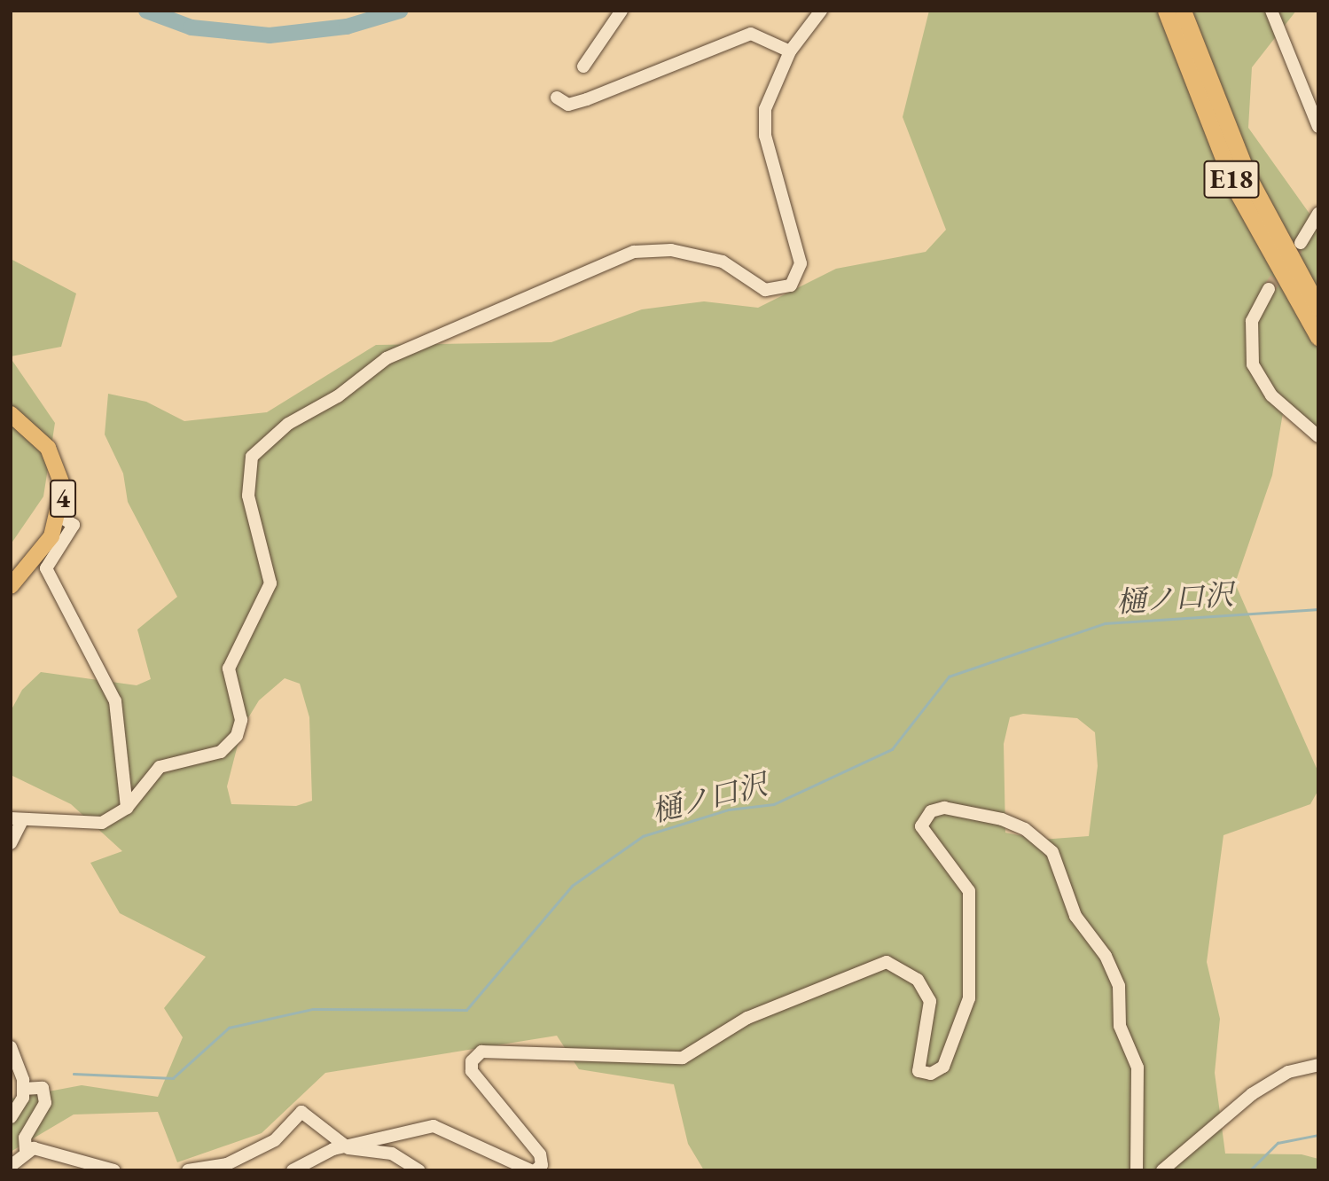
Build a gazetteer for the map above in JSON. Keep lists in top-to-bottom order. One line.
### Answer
{"streets":{"highway":["E18"],"main road":["4"]},"water":["樋ノ口沢"]}
